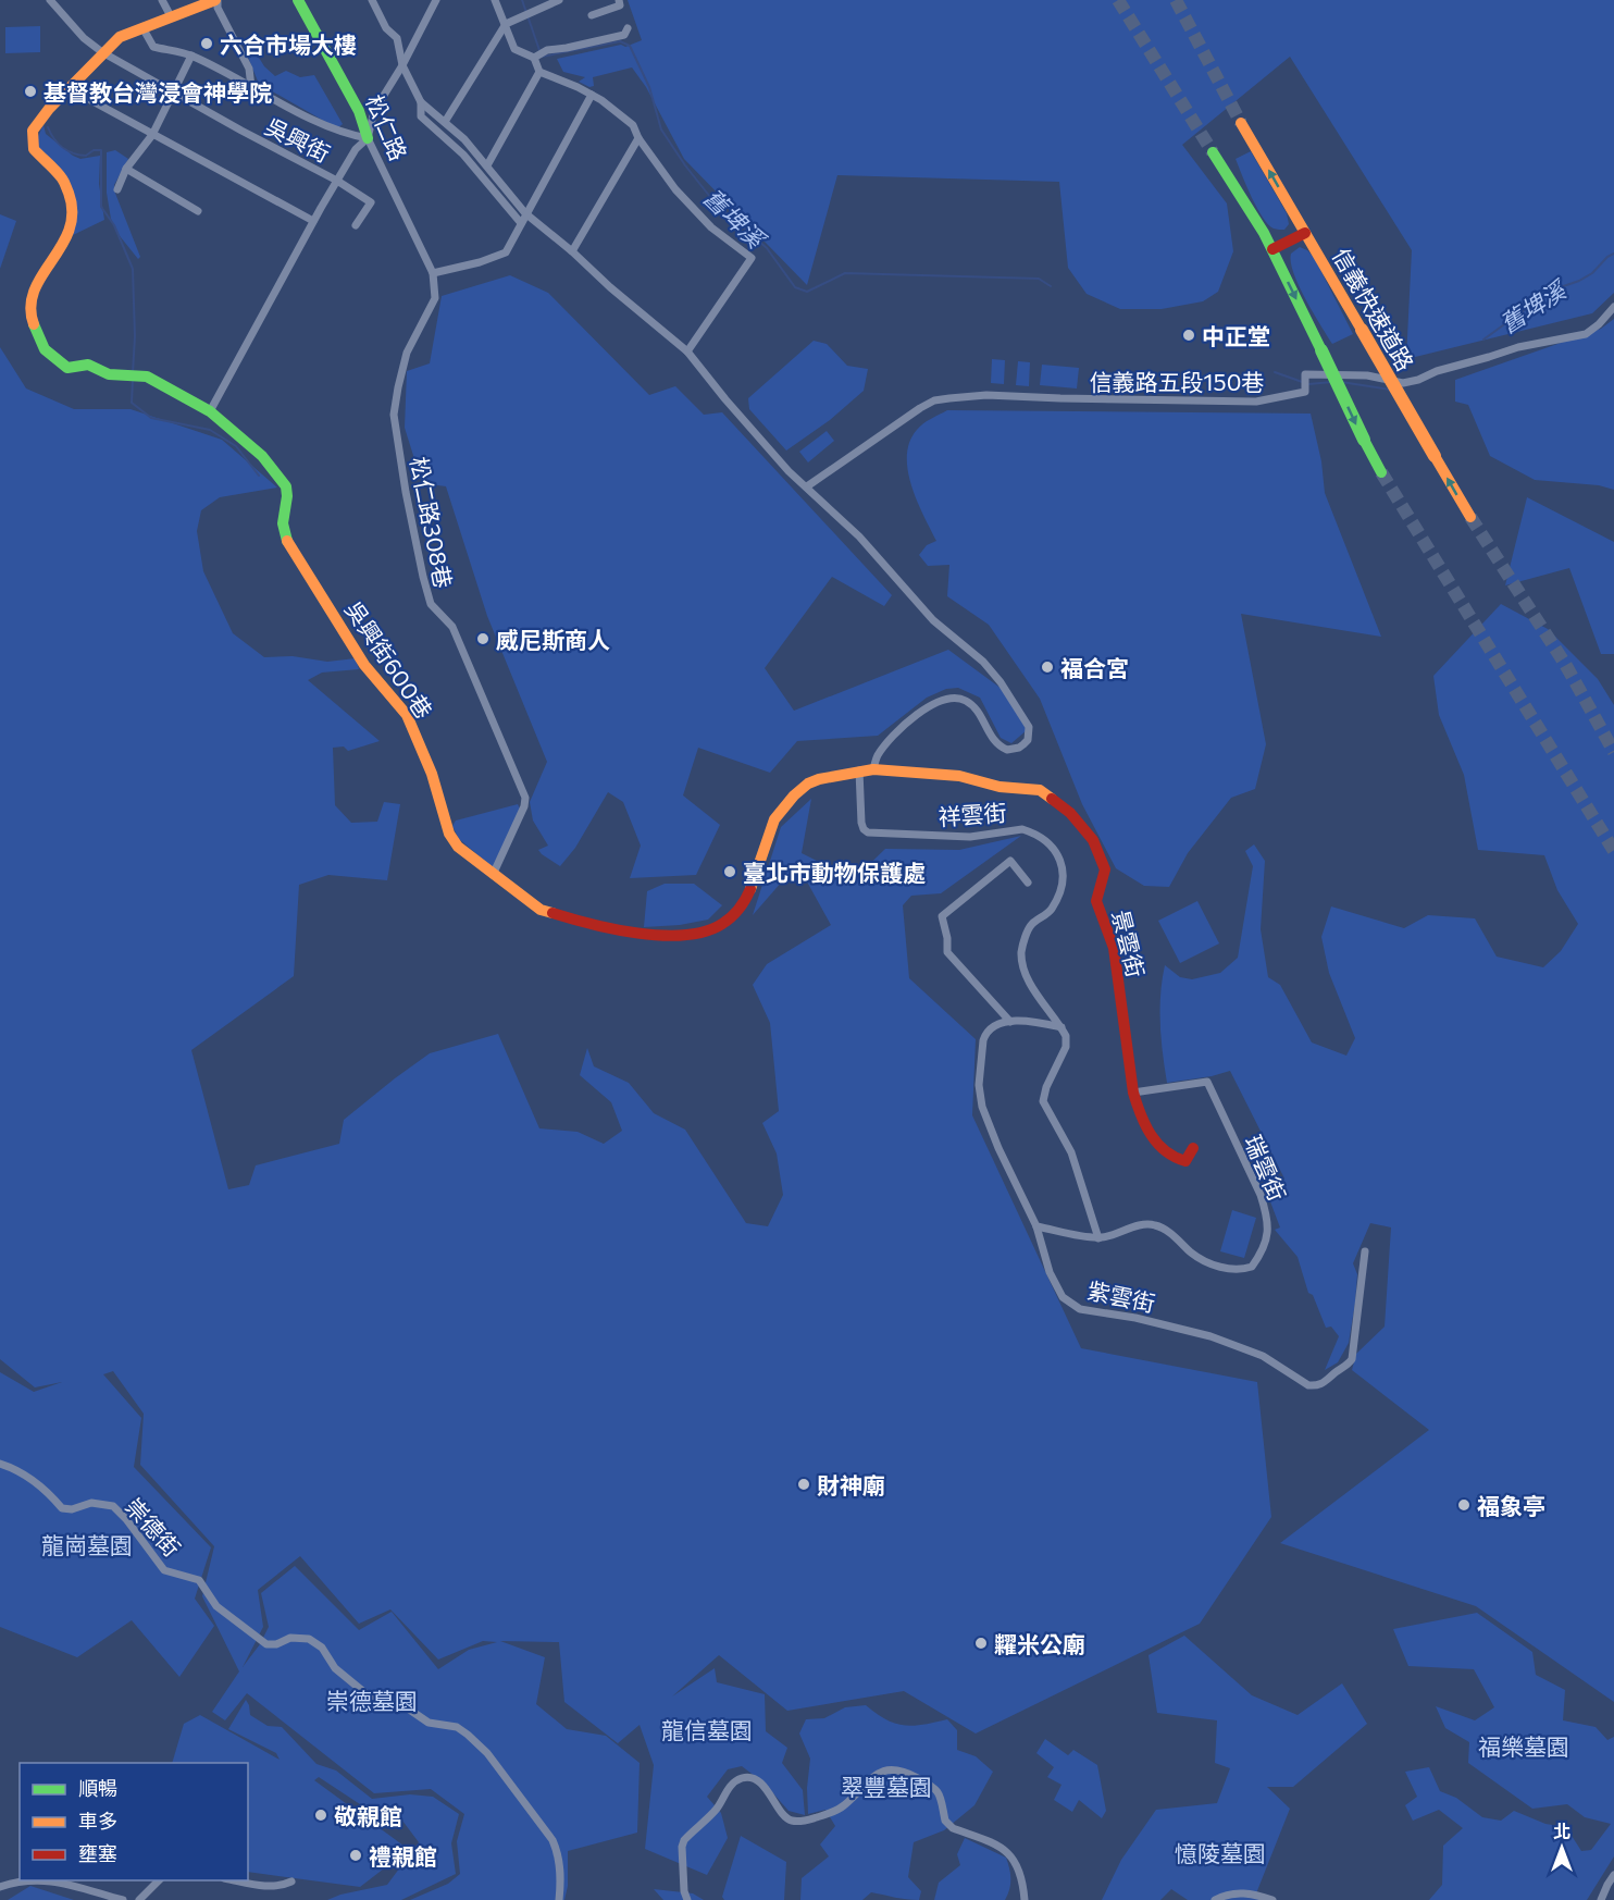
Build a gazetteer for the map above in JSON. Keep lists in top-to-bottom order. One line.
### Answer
{"streets":{"main road":["松仁路","信義快速道路","吳興街600巷","景雲街"],"street":["吳興街","信義路五段150巷","松仁路308巷","祥雲街","瑞雲街","紫雲街","崇德街"]},"crossings":[["松仁路","吳興街"],["松仁路","松仁路308巷"],["吳興街","吳興街600巷"],["松仁路308巷","吳興街600巷"],["吳興街600巷","祥雲街"],["吳興街600巷","景雲街"],["祥雲街","景雲街"],["景雲街","瑞雲街"],["瑞雲街","紫雲街"]],"water":["舊埤溪"],"parks":["龍崗墓園","崇德墓園","龍信墓園","福樂墓園","翠豐墓園","憶陵墓園"],"places":["六合市場大樓","基督教台灣浸會神學院","中正堂","威尼斯商人","福合宮","臺北市動物保護處","財神廟","福象亭","糶米公廟","敬親館","禮親館"],"legend":["順暢","車多","壅塞"],"north":"top"}
